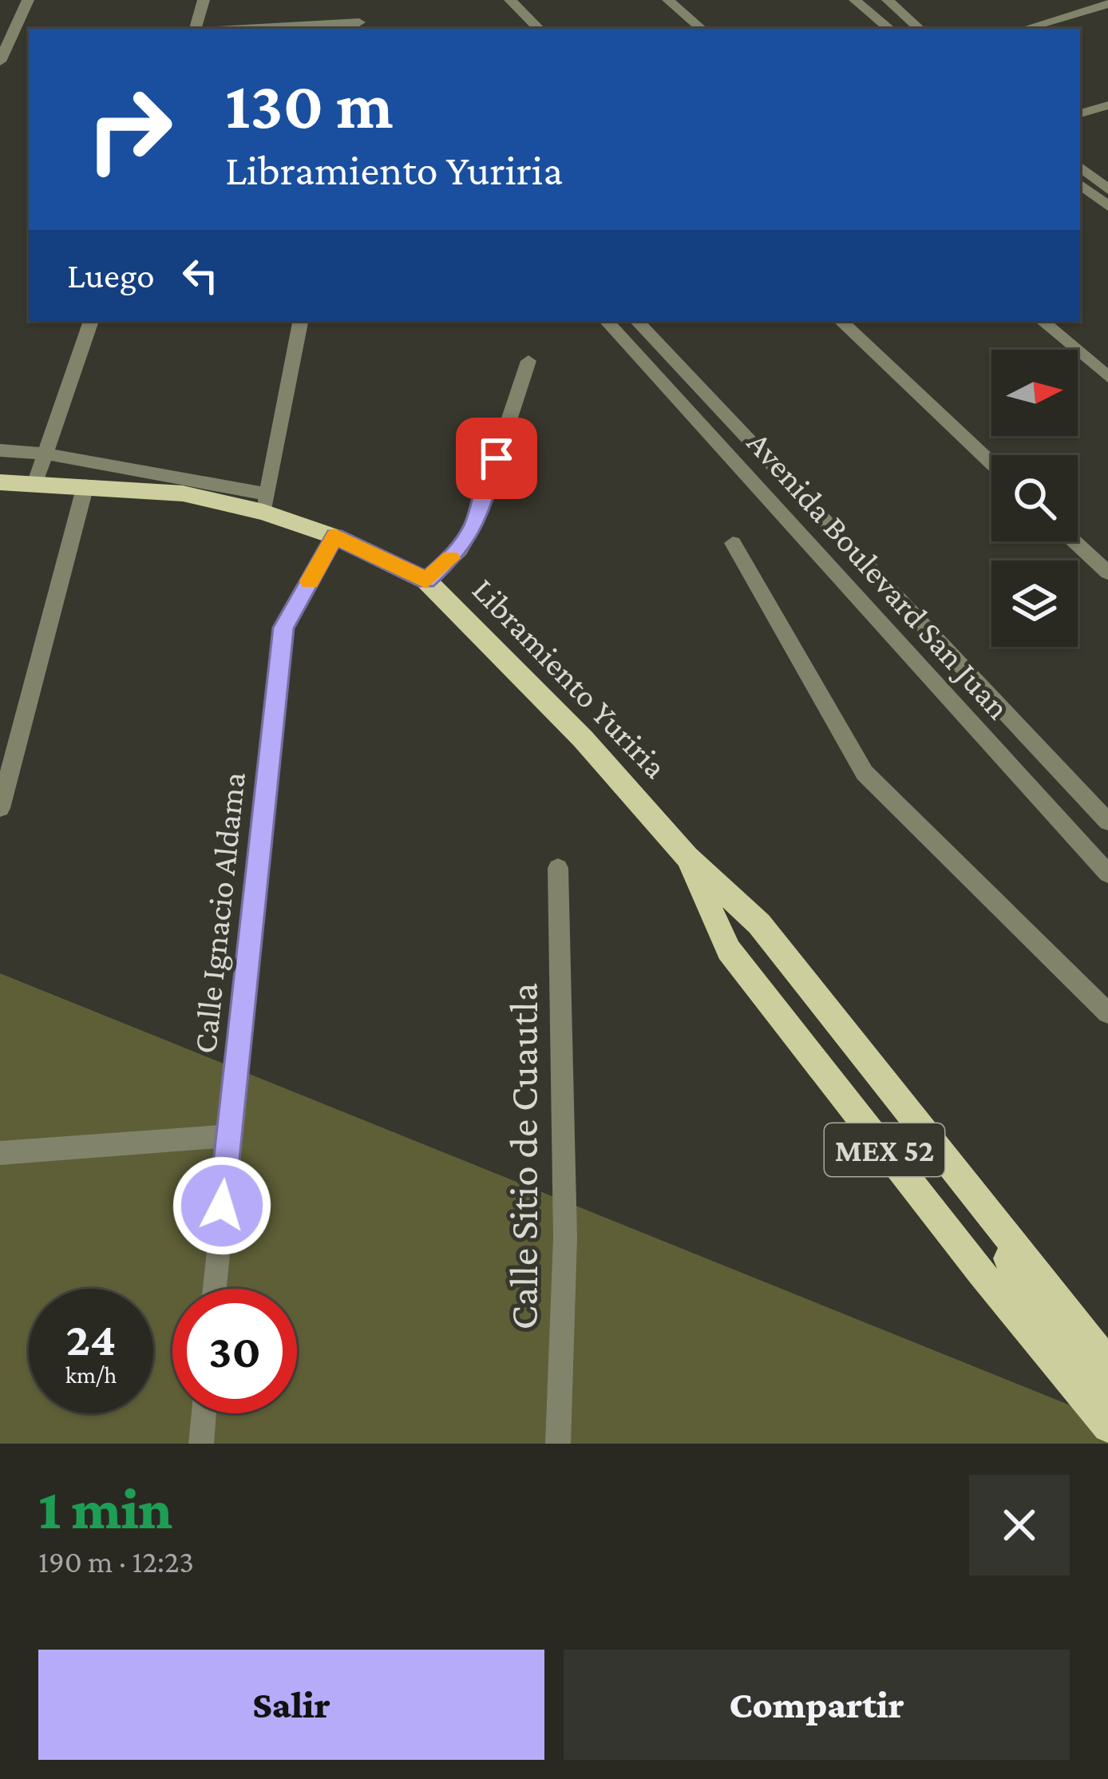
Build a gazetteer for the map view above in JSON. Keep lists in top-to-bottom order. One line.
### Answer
{"streets":{"main road":["Libramiento Yuriria","MEX 52"],"street":["Avenida Boulevard San Juan","Calle Ignacio Aldama","Calle Sitio de Cuautla"]},"crossings":[["Libramiento Yuriria","Calle Ignacio Aldama"]],"north":"right","page":{"turn":["130 m","Libramiento Yuriria"],"then":"Luego","speed":"24 km/h","limit":"30","heading":["1 min","190 m · 12:23"],"buttons":["Salir","Compartir"]}}
